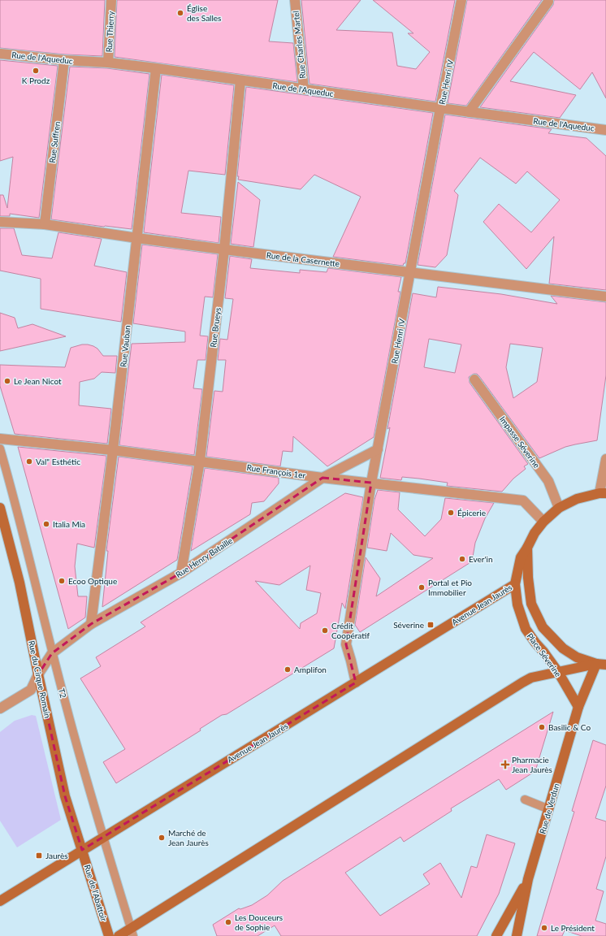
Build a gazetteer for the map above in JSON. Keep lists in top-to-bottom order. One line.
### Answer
{"streets":{"main road":["Avenue Jean Jaurès","Place Séverine","Rue du Cirque Romain","Rue de Verdun","Rue de l'Abattoir"],"street":["Rue Thierry","Rue Charles Martel","Rue de l'Aqueduc","Rue Henri IV","Rue Suffren","Rue de la Casernette","Rue Brueys","Rue Vauban","Impasse Séverine","Rue François 1er","Rue Henry Bataille"],"lane":["T2"]},"crossings":[["Rue Thierry","Rue de l'Aqueduc"],["Rue Charles Martel","Rue de l'Aqueduc"],["Rue de l'Aqueduc","Rue Henri IV"],["Rue de l'Aqueduc","Rue Suffren"],["Rue de l'Aqueduc","Rue Brueys"],["Rue de l'Aqueduc","Rue Vauban"],["Rue Henri IV","Rue de la Casernette"],["Rue Henri IV","Rue François 1er"],["Rue Henri IV","Rue Henry Bataille"],["Rue Henri IV","Avenue Jean Jaurès"],["Rue Suffren","Rue de la Casernette"],["Rue de la Casernette","Rue Brueys"],["Rue de la Casernette","Rue Vauban"],["Rue Brueys","Rue François 1er"],["Rue Brueys","Rue Henry Bataille"],["Rue Vauban","Rue François 1er"],["Rue Vauban","Rue Henry Bataille"],["Impasse Séverine","Place Séverine"],["Rue François 1er","Rue Henry Bataille"],["Rue François 1er","Place Séverine"],["Rue Henry Bataille","Rue du Cirque Romain"],["Rue Henry Bataille","T2"],["Avenue Jean Jaurès","Place Séverine"],["Avenue Jean Jaurès","Rue du Cirque Romain"],["Avenue Jean Jaurès","T2"],["Avenue Jean Jaurès","Rue de l'Abattoir"],["Place Séverine","Rue de Verdun"],["Rue du Cirque Romain","Rue de l'Abattoir"]],"places":{"other":["Église des Salles","K Prodz","Le Jean Nicot","Val\" Esthétic","Épicerie","Italia Mia","Ever'in","Ecoo Optique","Portal et Pio Immobilier","Crédit Coopératif","Amplifon","Basilic & Co","Marché de Jean Jaurès","Les Douceurs de Sophie","Le Président"],"transit":["Séverine","Jaurès"],"health":["Pharmacie Jean Jaurès"]}}
